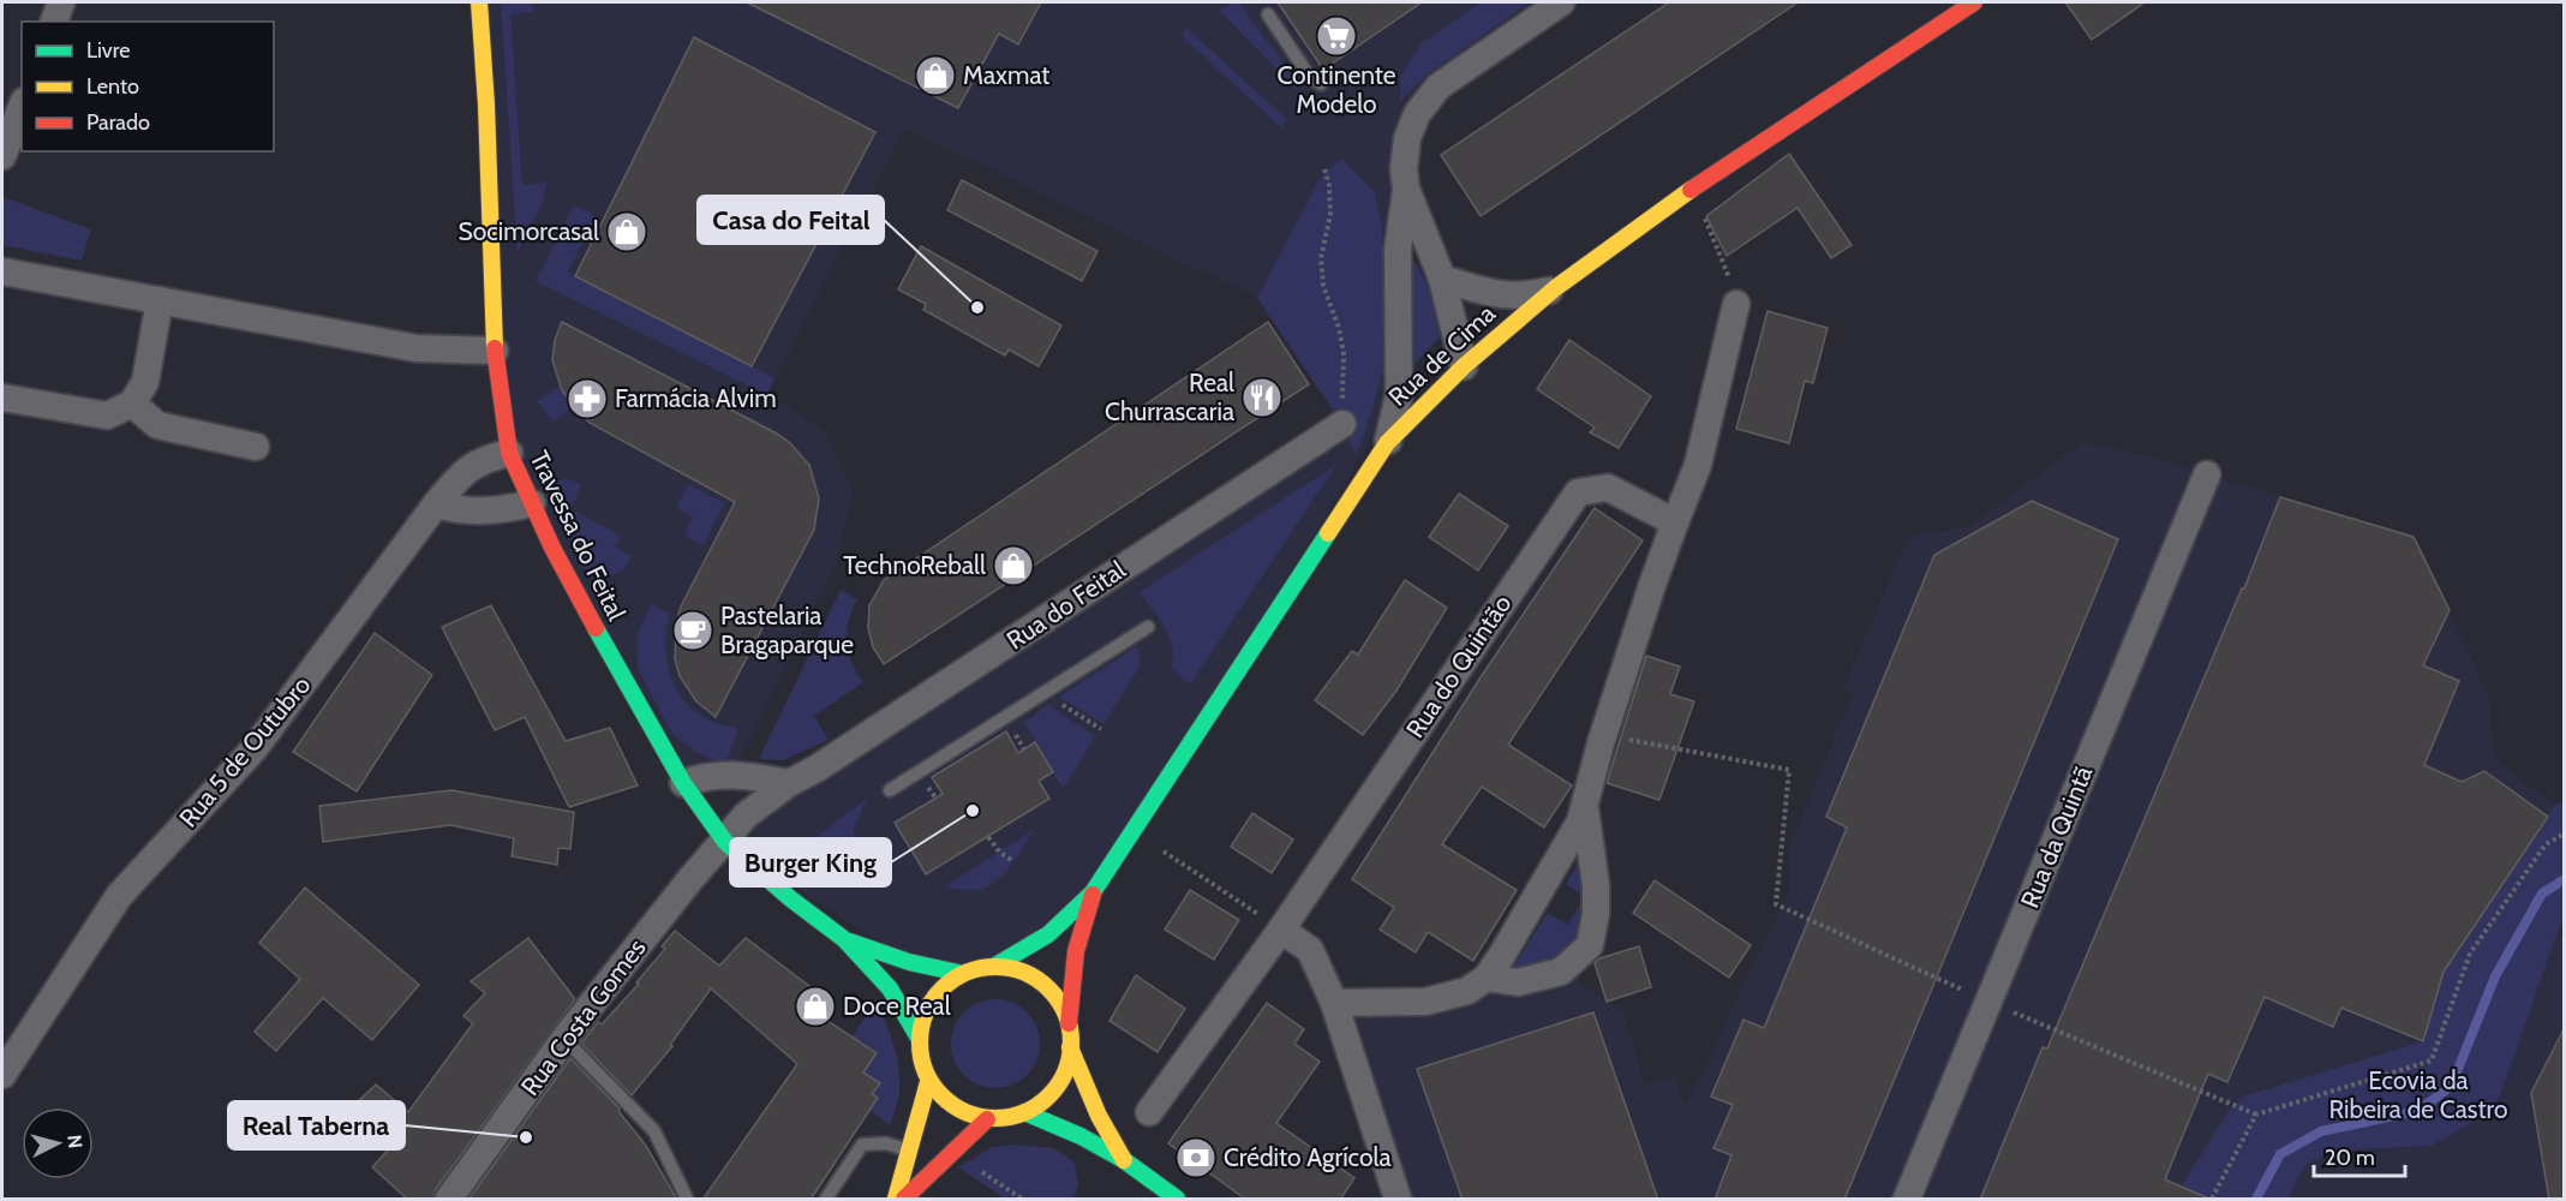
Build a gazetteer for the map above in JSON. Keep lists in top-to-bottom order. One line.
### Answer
{"streets":{"main road":["Rua de Cima","Travessa do Feital"],"street":["Rua do Feital","Rua do Quintão","Rua 5 de Outubro","Rua da Quintã","Rua Costa Gomes"]},"crossings":[["Travessa do Feital","Rua do Feital"],["Travessa do Feital","Rua 5 de Outubro"],["Travessa do Feital","Rua Costa Gomes"],["Rua do Feital","Rua Costa Gomes"]],"parks":["Ecovia da Ribeira de Castro"],"places":{"supermarket":["Continente Modelo"],"shop":["Maxmat","Socimorcasal","TechnoReball","Doce Real"],"other":["Casa do Feital","Burger King","Real Taberna"],"restaurant":["Real Churrascaria"],"pharmacy":["Farmácia Alvim"],"cafe":["Pastelaria Bragaparque"],"bank":["Crédito Agrícola"]},"legend":["Livre","Lento","Parado"],"scale_bar":"20 m","north":"right"}
